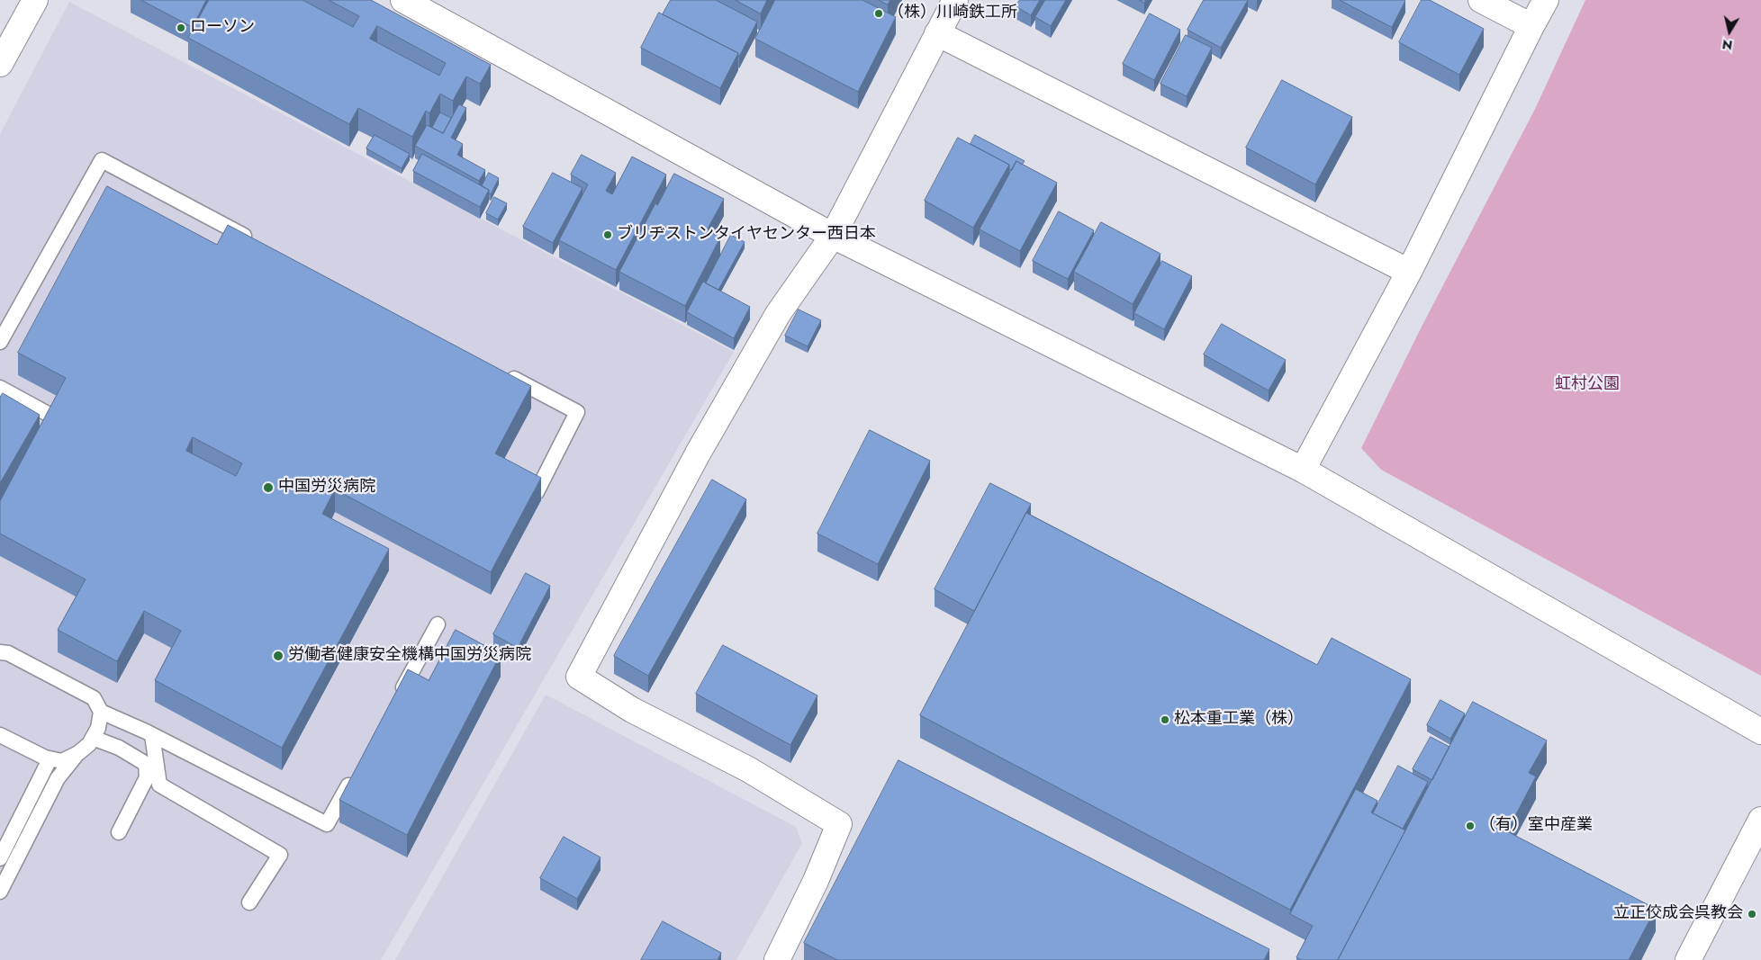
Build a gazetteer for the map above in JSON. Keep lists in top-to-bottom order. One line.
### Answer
{"parks":["虹村公園"],"places":["（株）川崎鉄工所","ローソン","ブリヂストンタイヤセンター西日本","中国労災病院","労働者健康安全機構中国労災病院","松本重工業（株）","（有）室中産業","立正佼成会呉教会"],"north":"bottom"}
